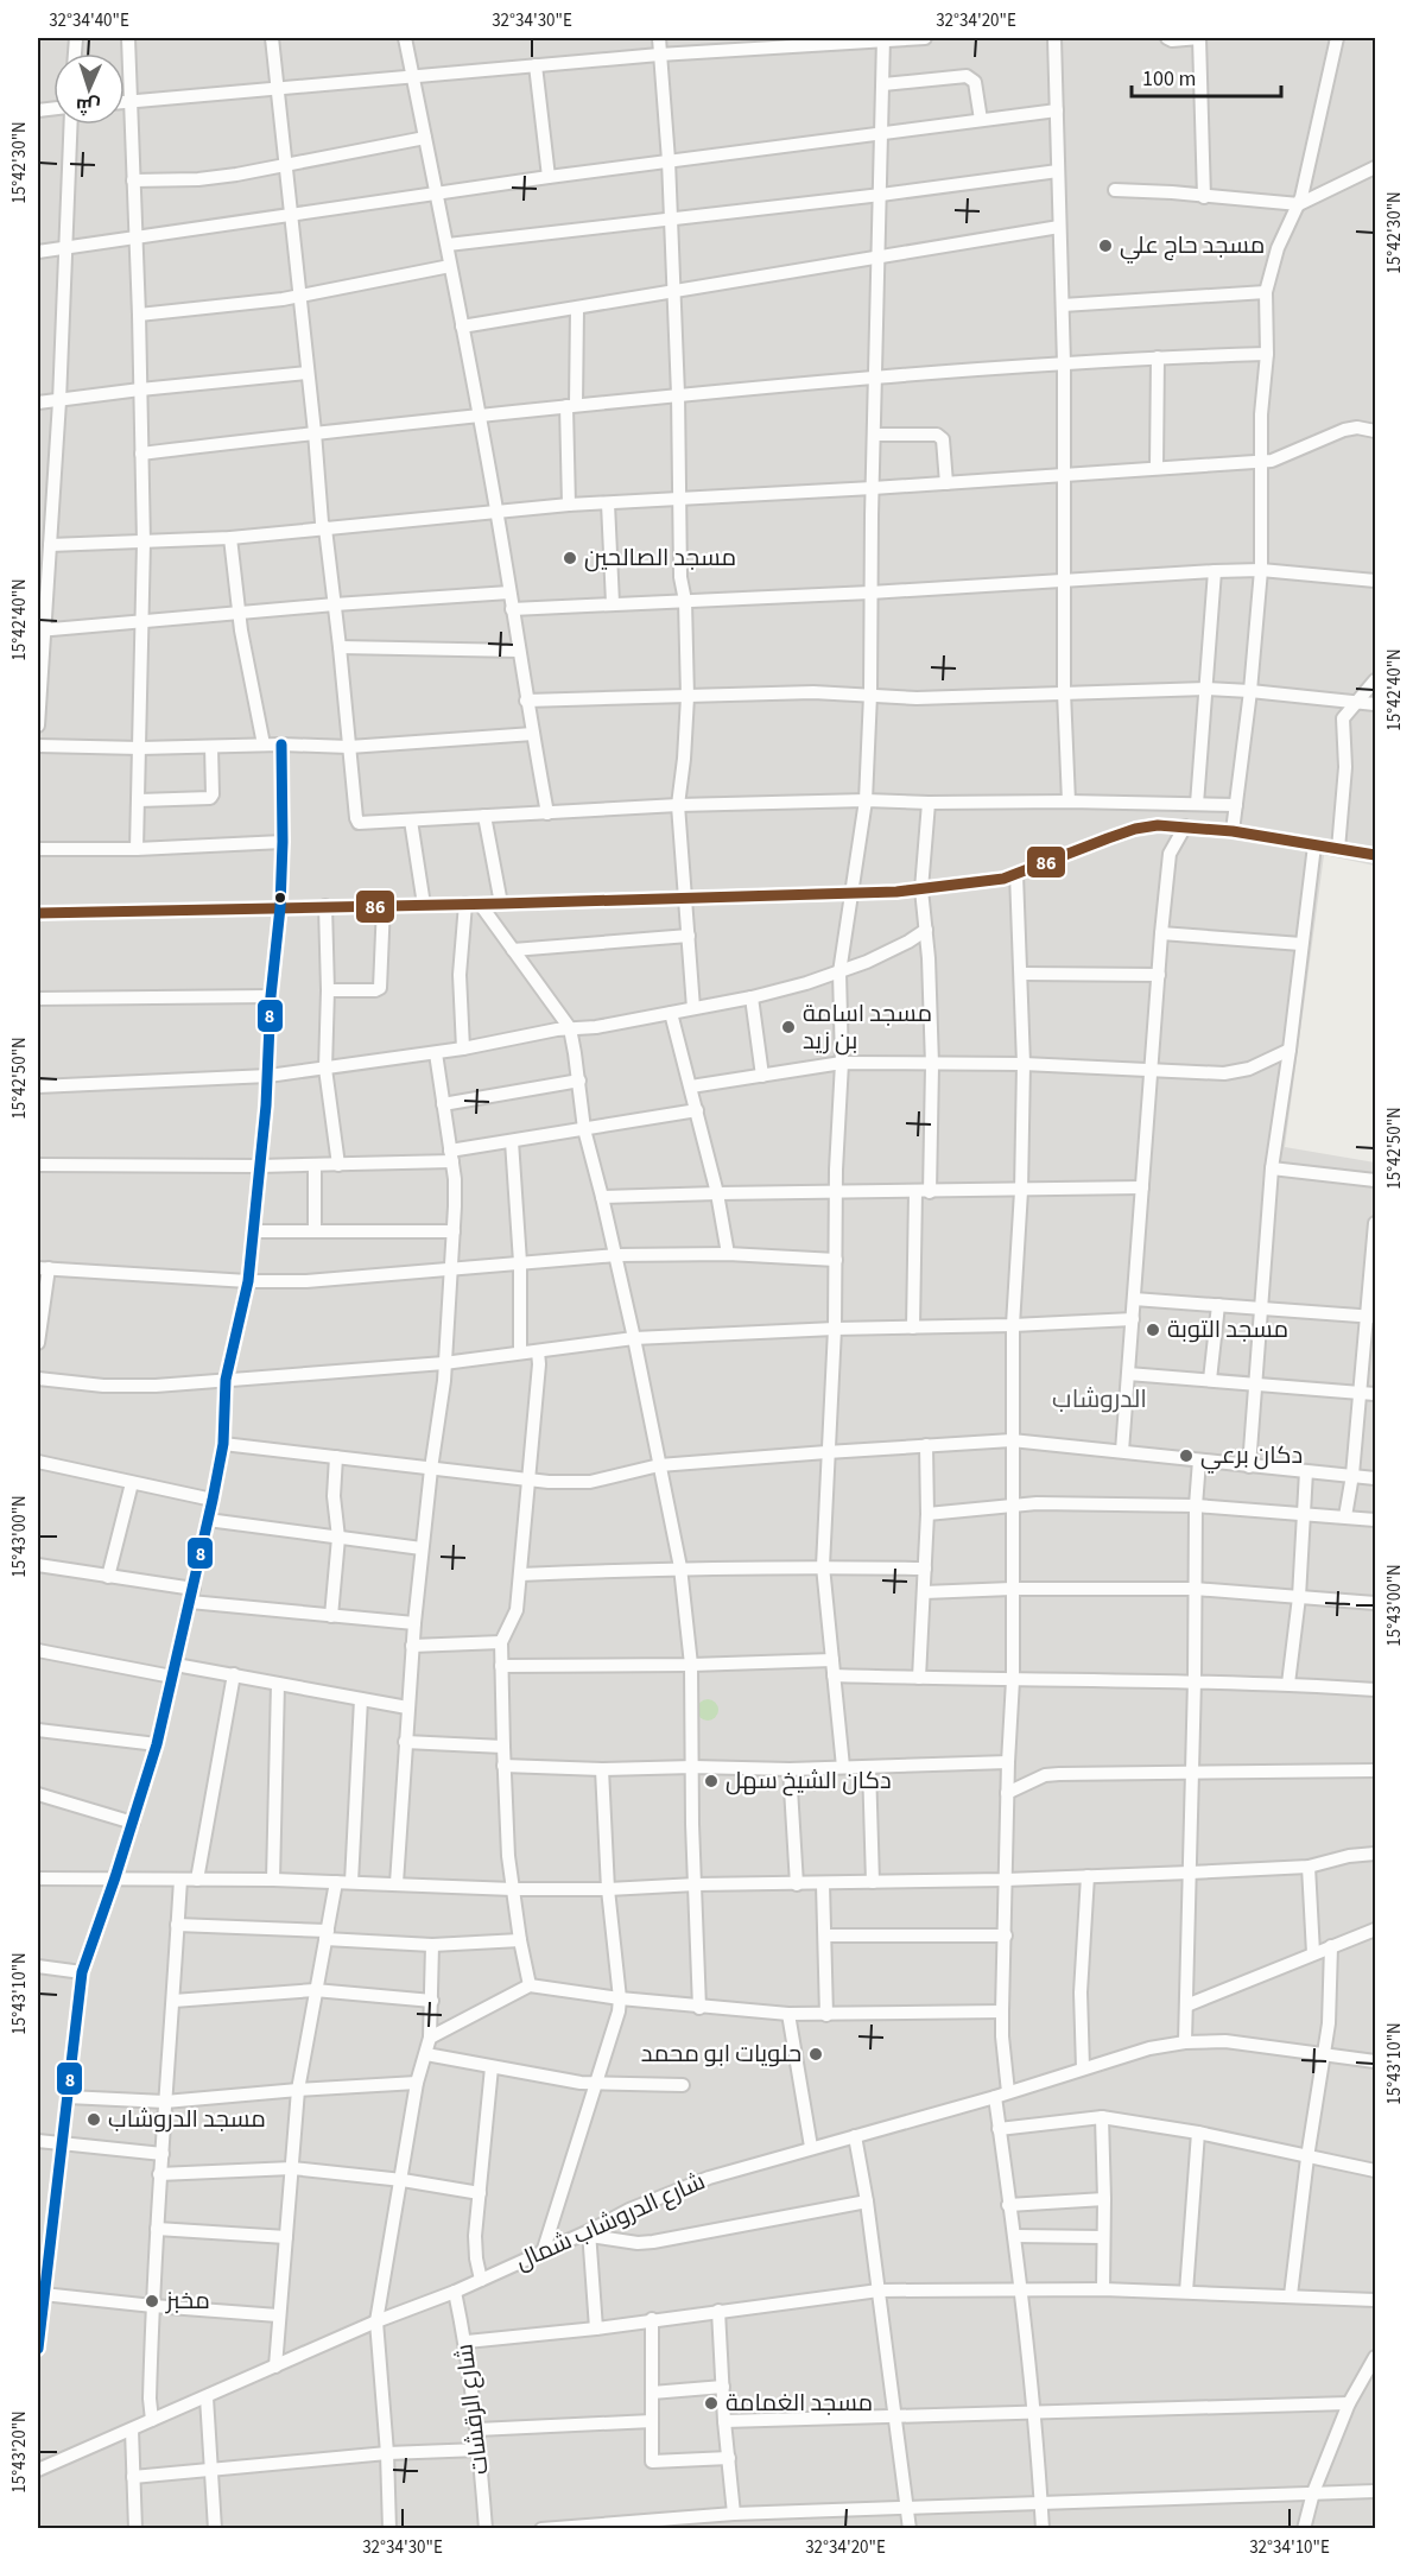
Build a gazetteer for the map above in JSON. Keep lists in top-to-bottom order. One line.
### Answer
{"streets":{"street":["شارع الدروشاب شمال","شارع الرقشات"]},"crossings":[["شارع الدروشاب شمال","شارع الرقشات"]],"districts":["الدروشاب"],"places":["مسجد حاج علي","مسجد الصالحين","مسجد اسامة بن زيد","مسجد التوبة","دكان برعي","دكان الشيخ سهل","حلويات ابو محمد","مسجد الدروشاب","مخبز","مسجد الغمامة"],"lines":["transit line 8","transit line 86"],"scale_bar":"100 m","north":"bottom","coordinates":["32°34'40\"E","32°34'30\"E","32°34'20\"E","15°42'30\"N","15°42'40\"N","15°42'50\"N","15°43'00\"N","15°43'10\"N","15°43'20\"N","32°34'10\"E"]}
